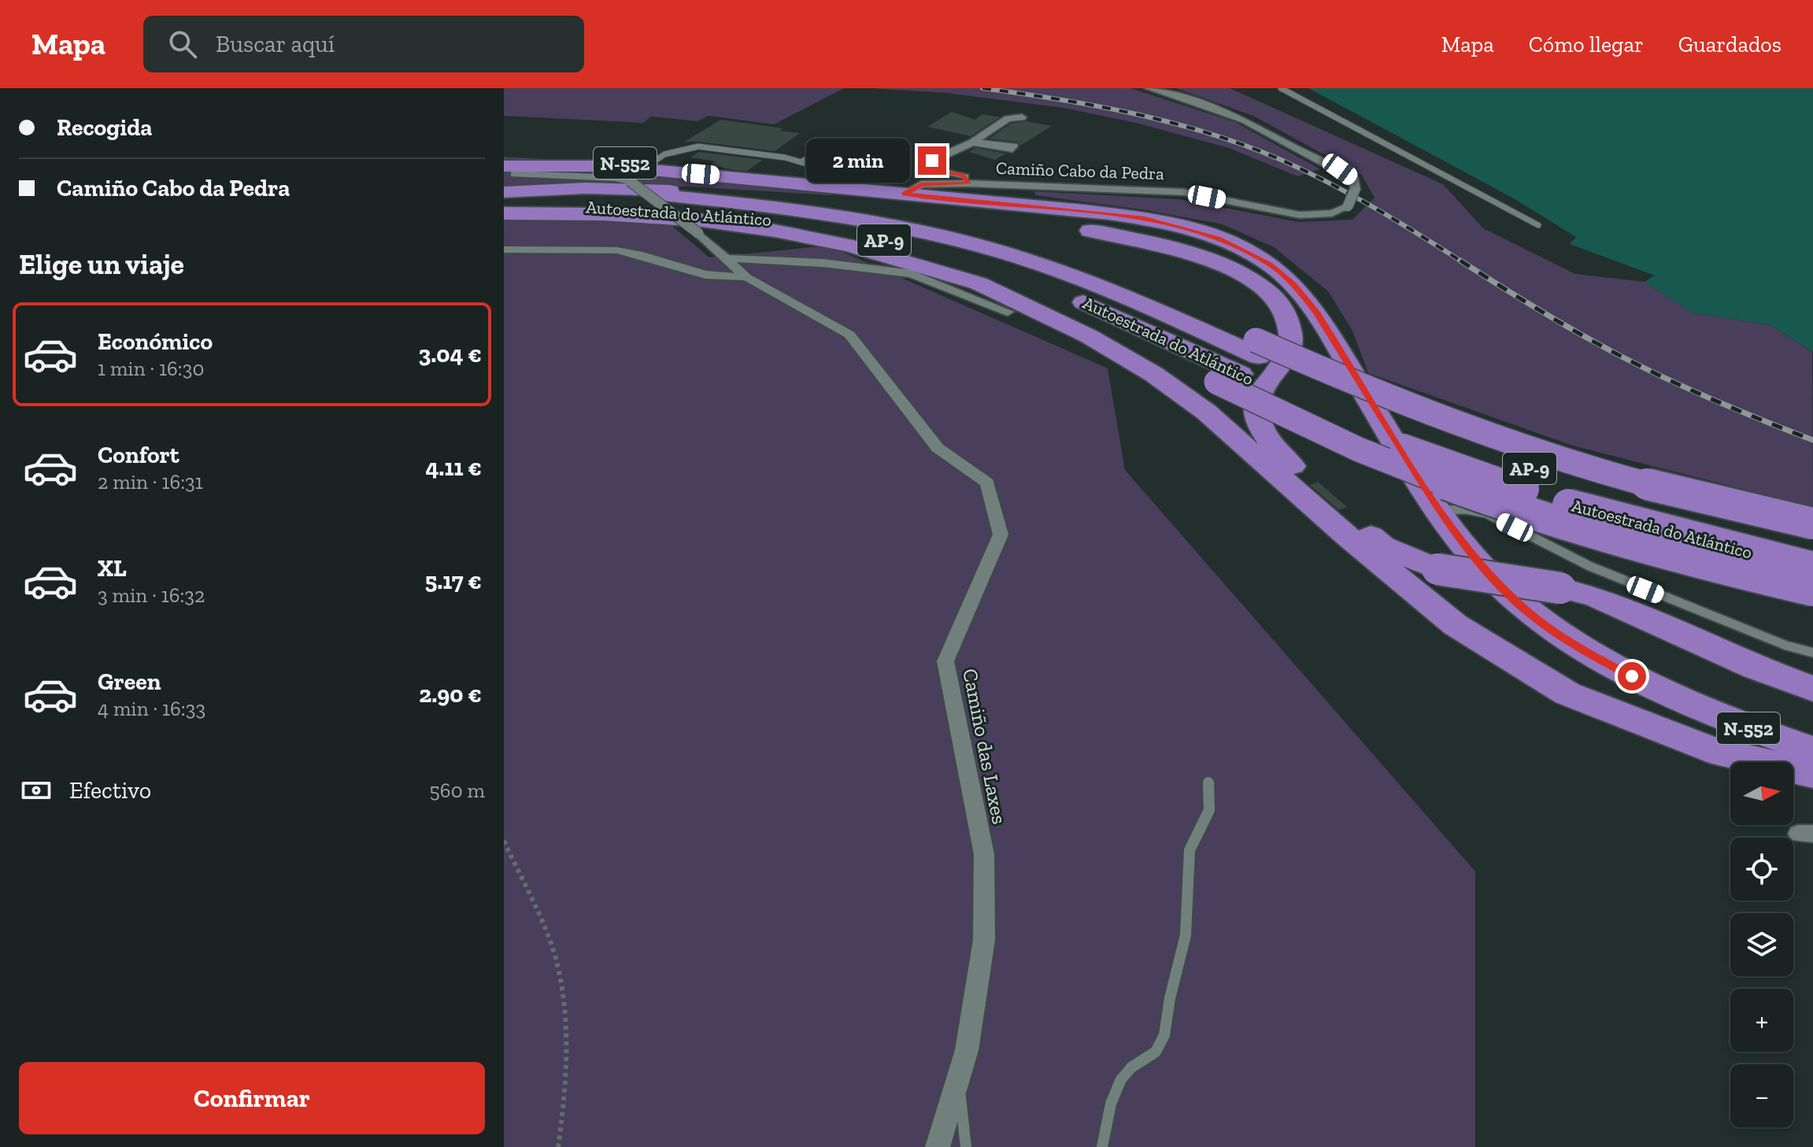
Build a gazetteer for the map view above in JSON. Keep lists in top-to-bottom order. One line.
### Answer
{"streets":{"highway":["N-552","Autoestrada do Atlántico","AP-9"],"street":["Camiño Cabo da Pedra","Camiño das Laxes"]},"crossings":[["N-552","Camiño Cabo da Pedra"],["N-552","Autoestrada do Atlántico"],["N-552","Camiño das Laxes"],["Autoestrada do Atlántico","Camiño das Laxes"]],"north":"right","page":{"header":"Mapa","search":"Buscar aquí","nav":["Mapa","Cómo llegar","Guardados"],"banner":["Recogida","Camiño Cabo da Pedra"],"bubble":"2 min","heading":"Elige un viaje","list":[{"name":"Económico","note":"1 min · 16:30","value":"3.04 €"},{"name":"Confort","note":"2 min · 16:31","value":"4.11 €"},{"name":"XL","note":"3 min · 16:32","value":"5.17 €"},{"name":"Green","note":"4 min · 16:33","value":"2.90 €"}],"pay":["Efectivo","560 m"],"map_buttons":["+","−"],"buttons":"Confirmar"}}
